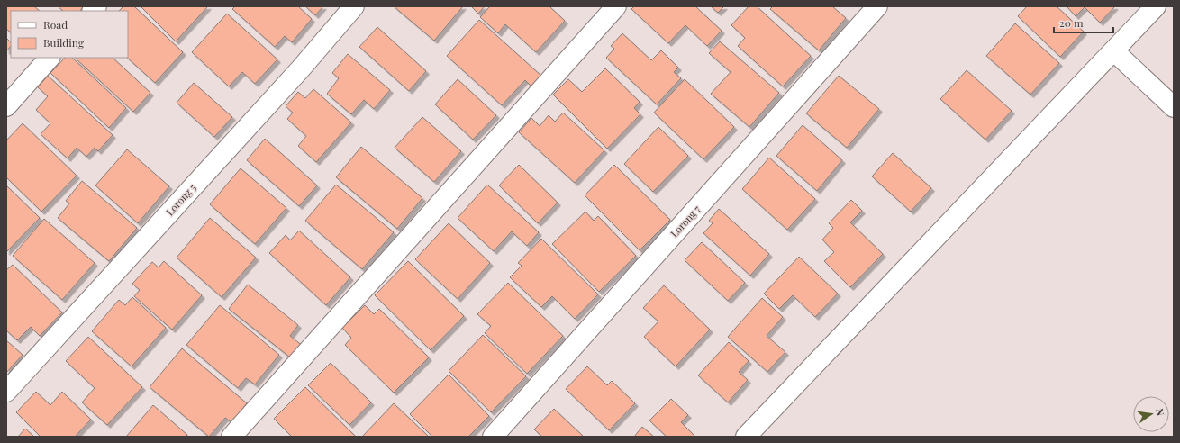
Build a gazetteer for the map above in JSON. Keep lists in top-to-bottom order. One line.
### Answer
{"streets":{"street":["Lorong 5","Lorong 7"]},"legend":["Road","Building"],"scale_bar":"20 m","north":"right"}
